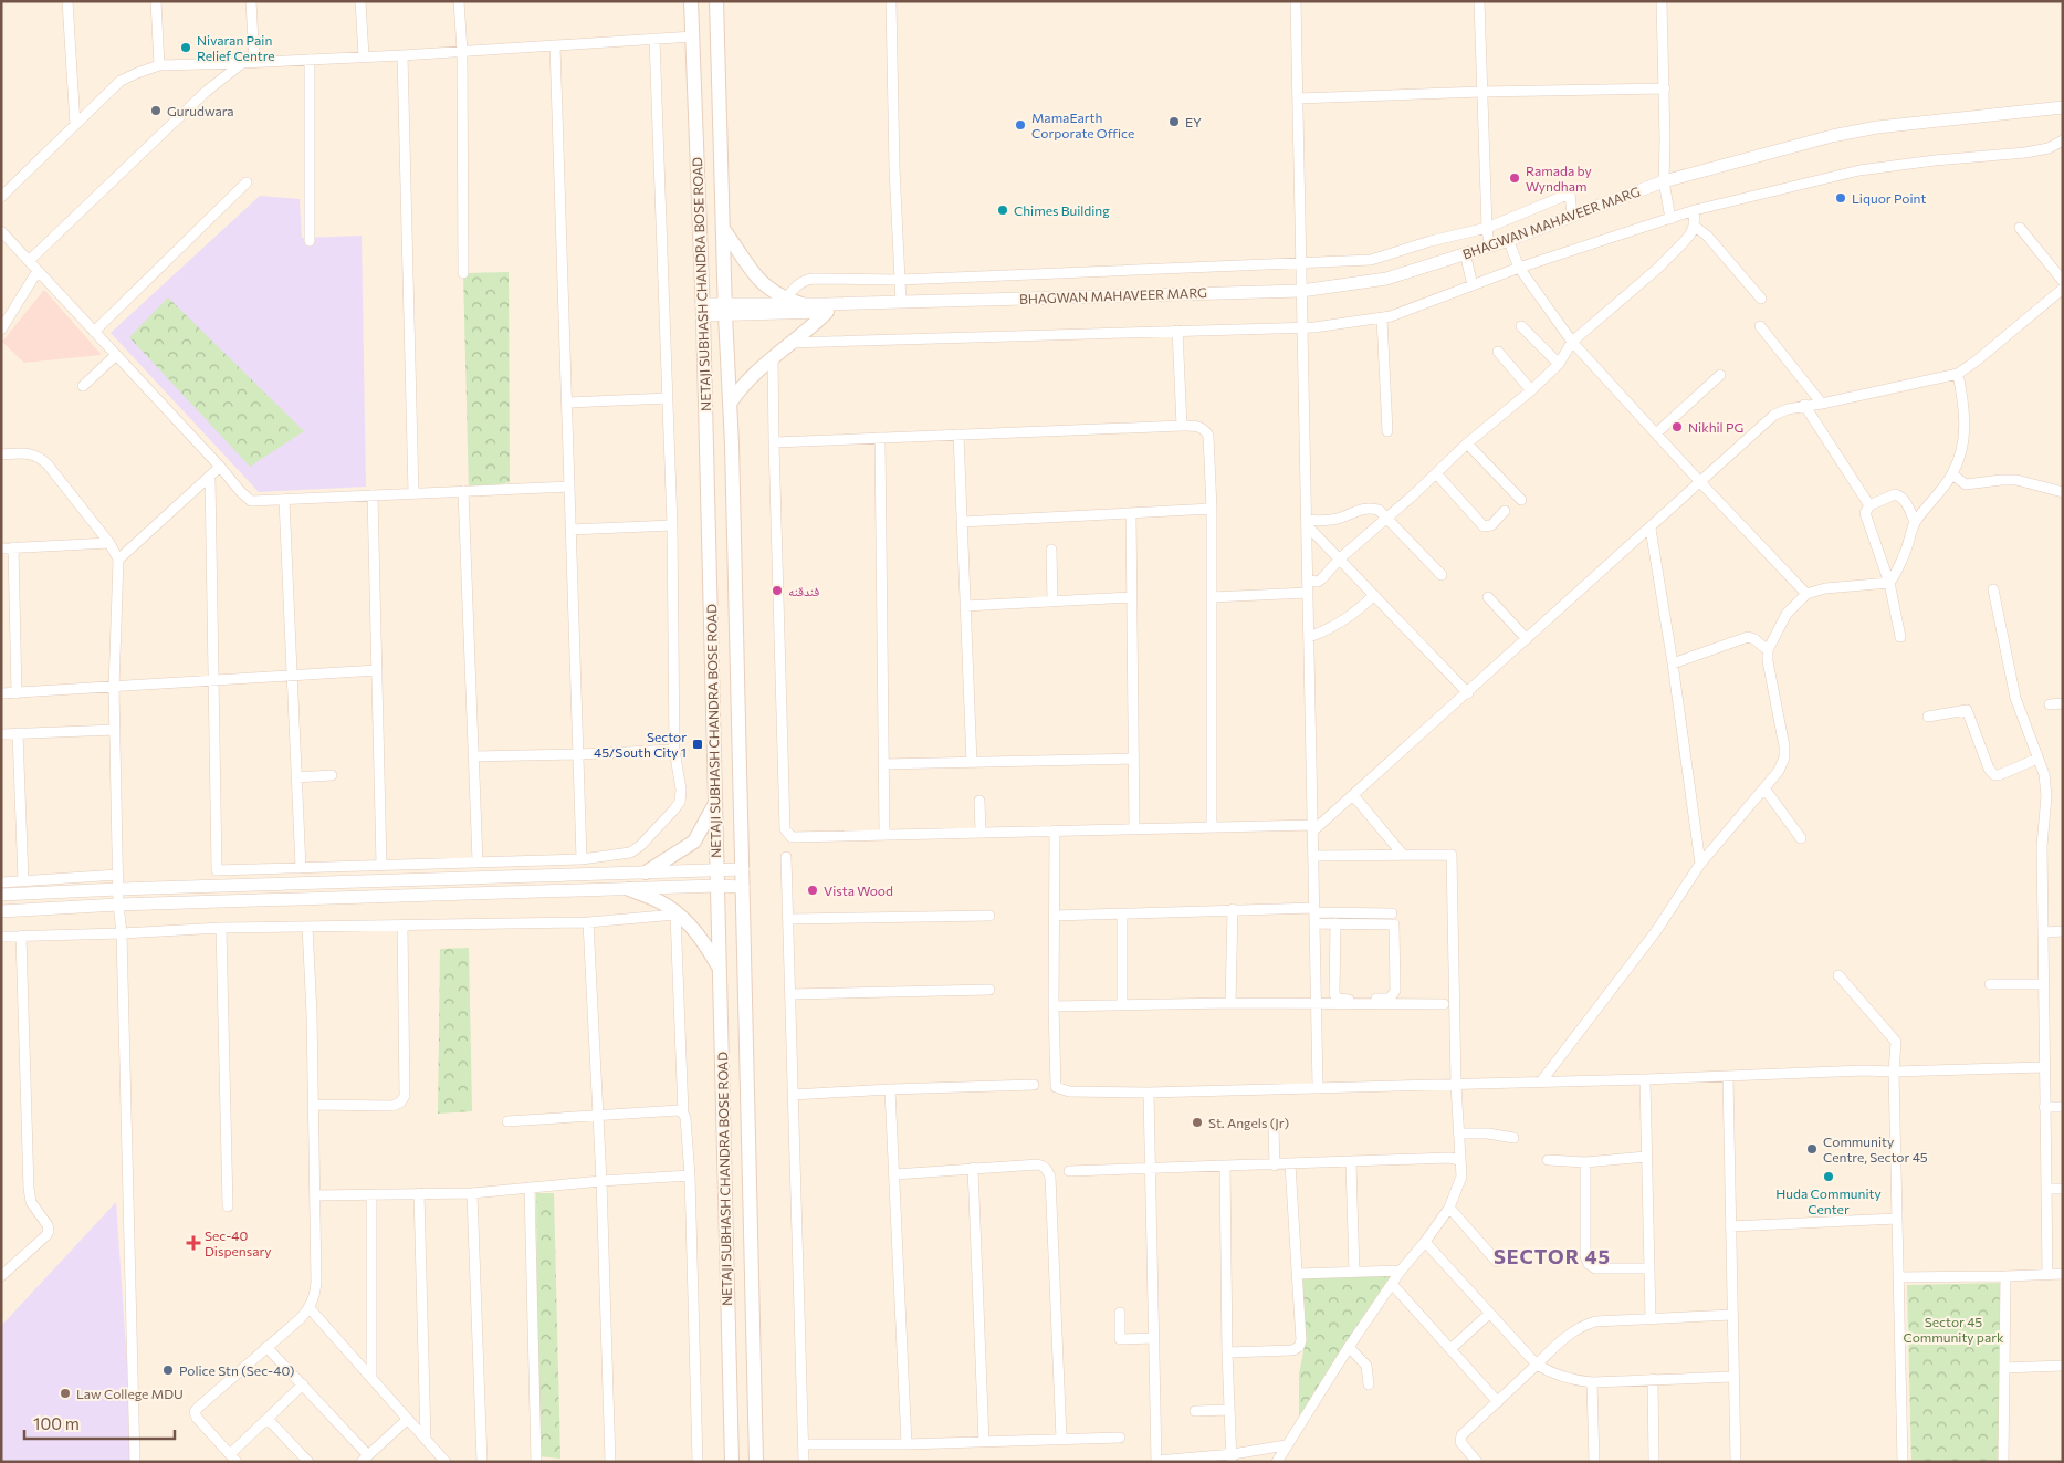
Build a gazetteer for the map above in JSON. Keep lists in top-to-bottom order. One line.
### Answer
{"streets":{"main road":["NETAJI SUBHASH CHANDRA BOSE ROAD"],"street":["BHAGWAN MAHAVEER MARG"]},"crossings":[["BHAGWAN MAHAVEER MARG","NETAJI SUBHASH CHANDRA BOSE ROAD"]],"districts":["SECTOR 45"],"parks":["Sector 45 Community park"],"places":{"other":["Nivaran Pain Relief Centre","Gurudwara","EY","MamaEarth Corporate Office","Ramada by Wyndham","Liquor Point","Chimes Building","Nikhil PG","فندقنه","Vista Wood","St. Angels (Jr)","Community Centre, Sector 45","Huda Community Center","Police Stn (Sec-40)","Law College MDU"],"transit":["Sector 45/South City 1"],"health":["Sec-40 Dispensary"]},"scale_bar":"100 m"}
